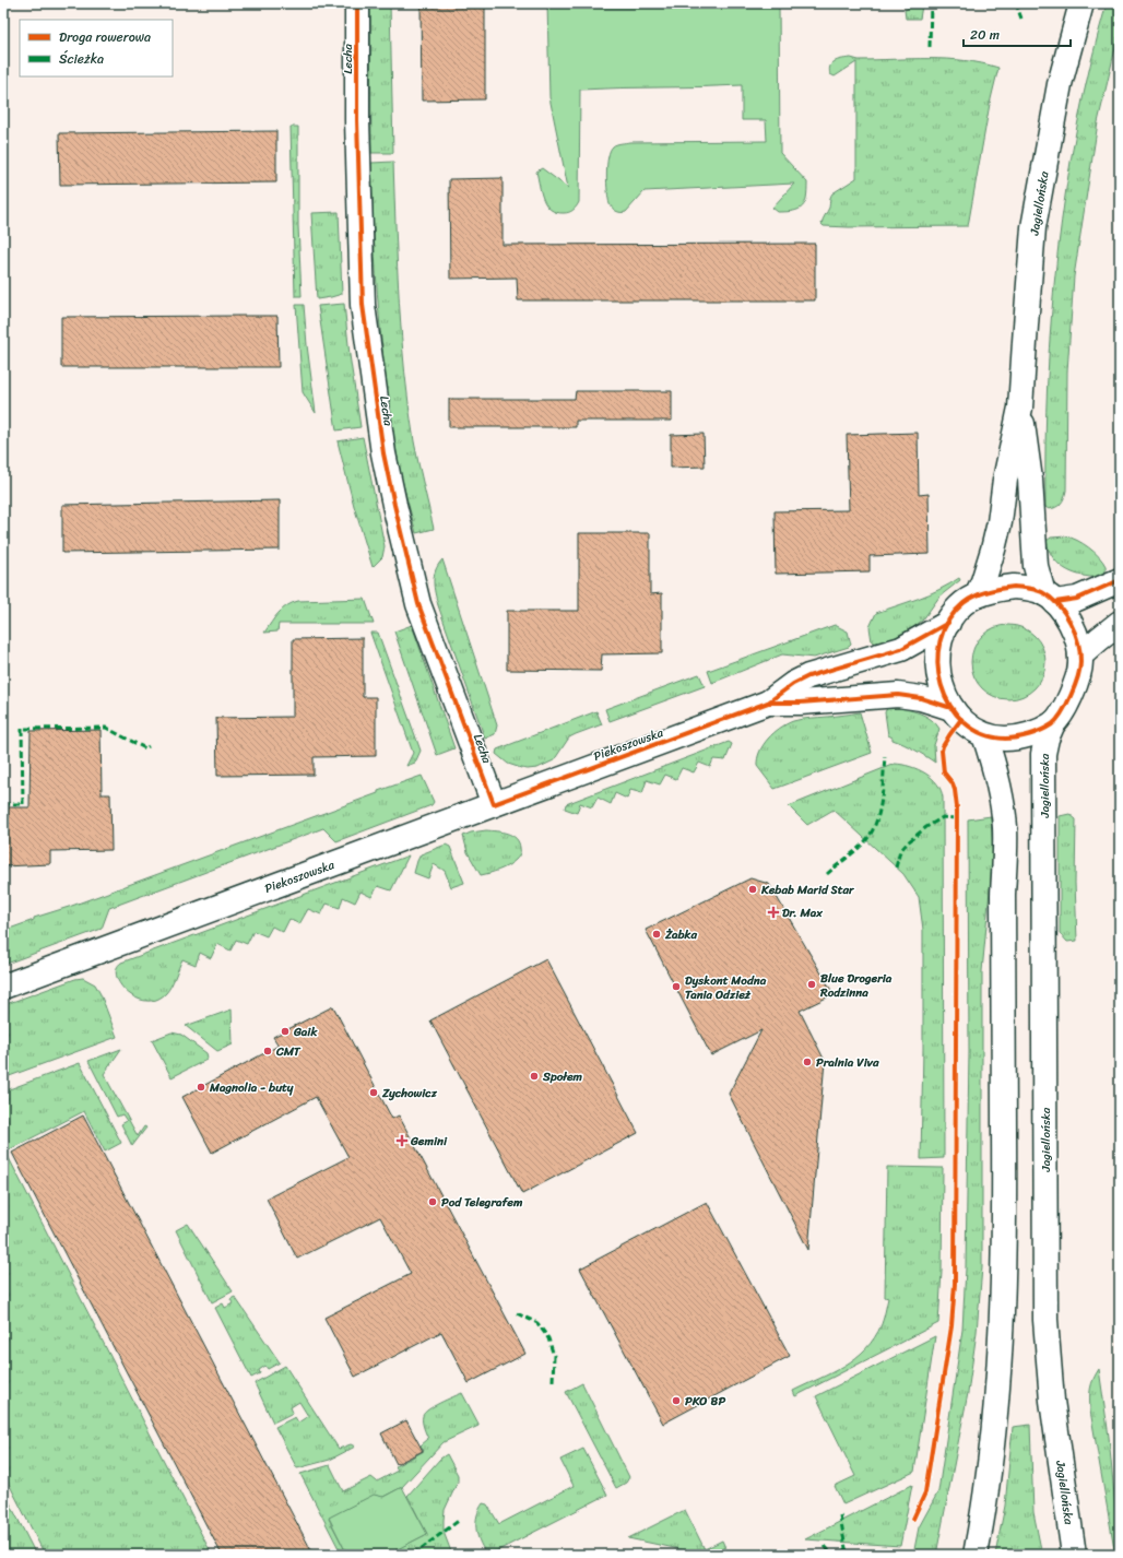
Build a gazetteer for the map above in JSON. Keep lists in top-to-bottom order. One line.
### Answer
{"streets":{"street":["Lecha","Jagiellońska","Piekoszowska"]},"crossings":[["Lecha","Piekoszowska"],["Jagiellońska","Piekoszowska"]],"places":{"other":["Kebab Marid Star","Żabka","Blue Drogeria Rodzinna","Dyskont Modna Tania Odzież","Gaik","CMT","Pralnia Viva","Społem","Magnolia - buty","Zychowicz","Pod Telegrafem","PKO BP"],"health":["Dr. Max","Gemini"]},"legend":["Droga rowerowa","Ścieżka"],"scale_bar":"20 m"}
